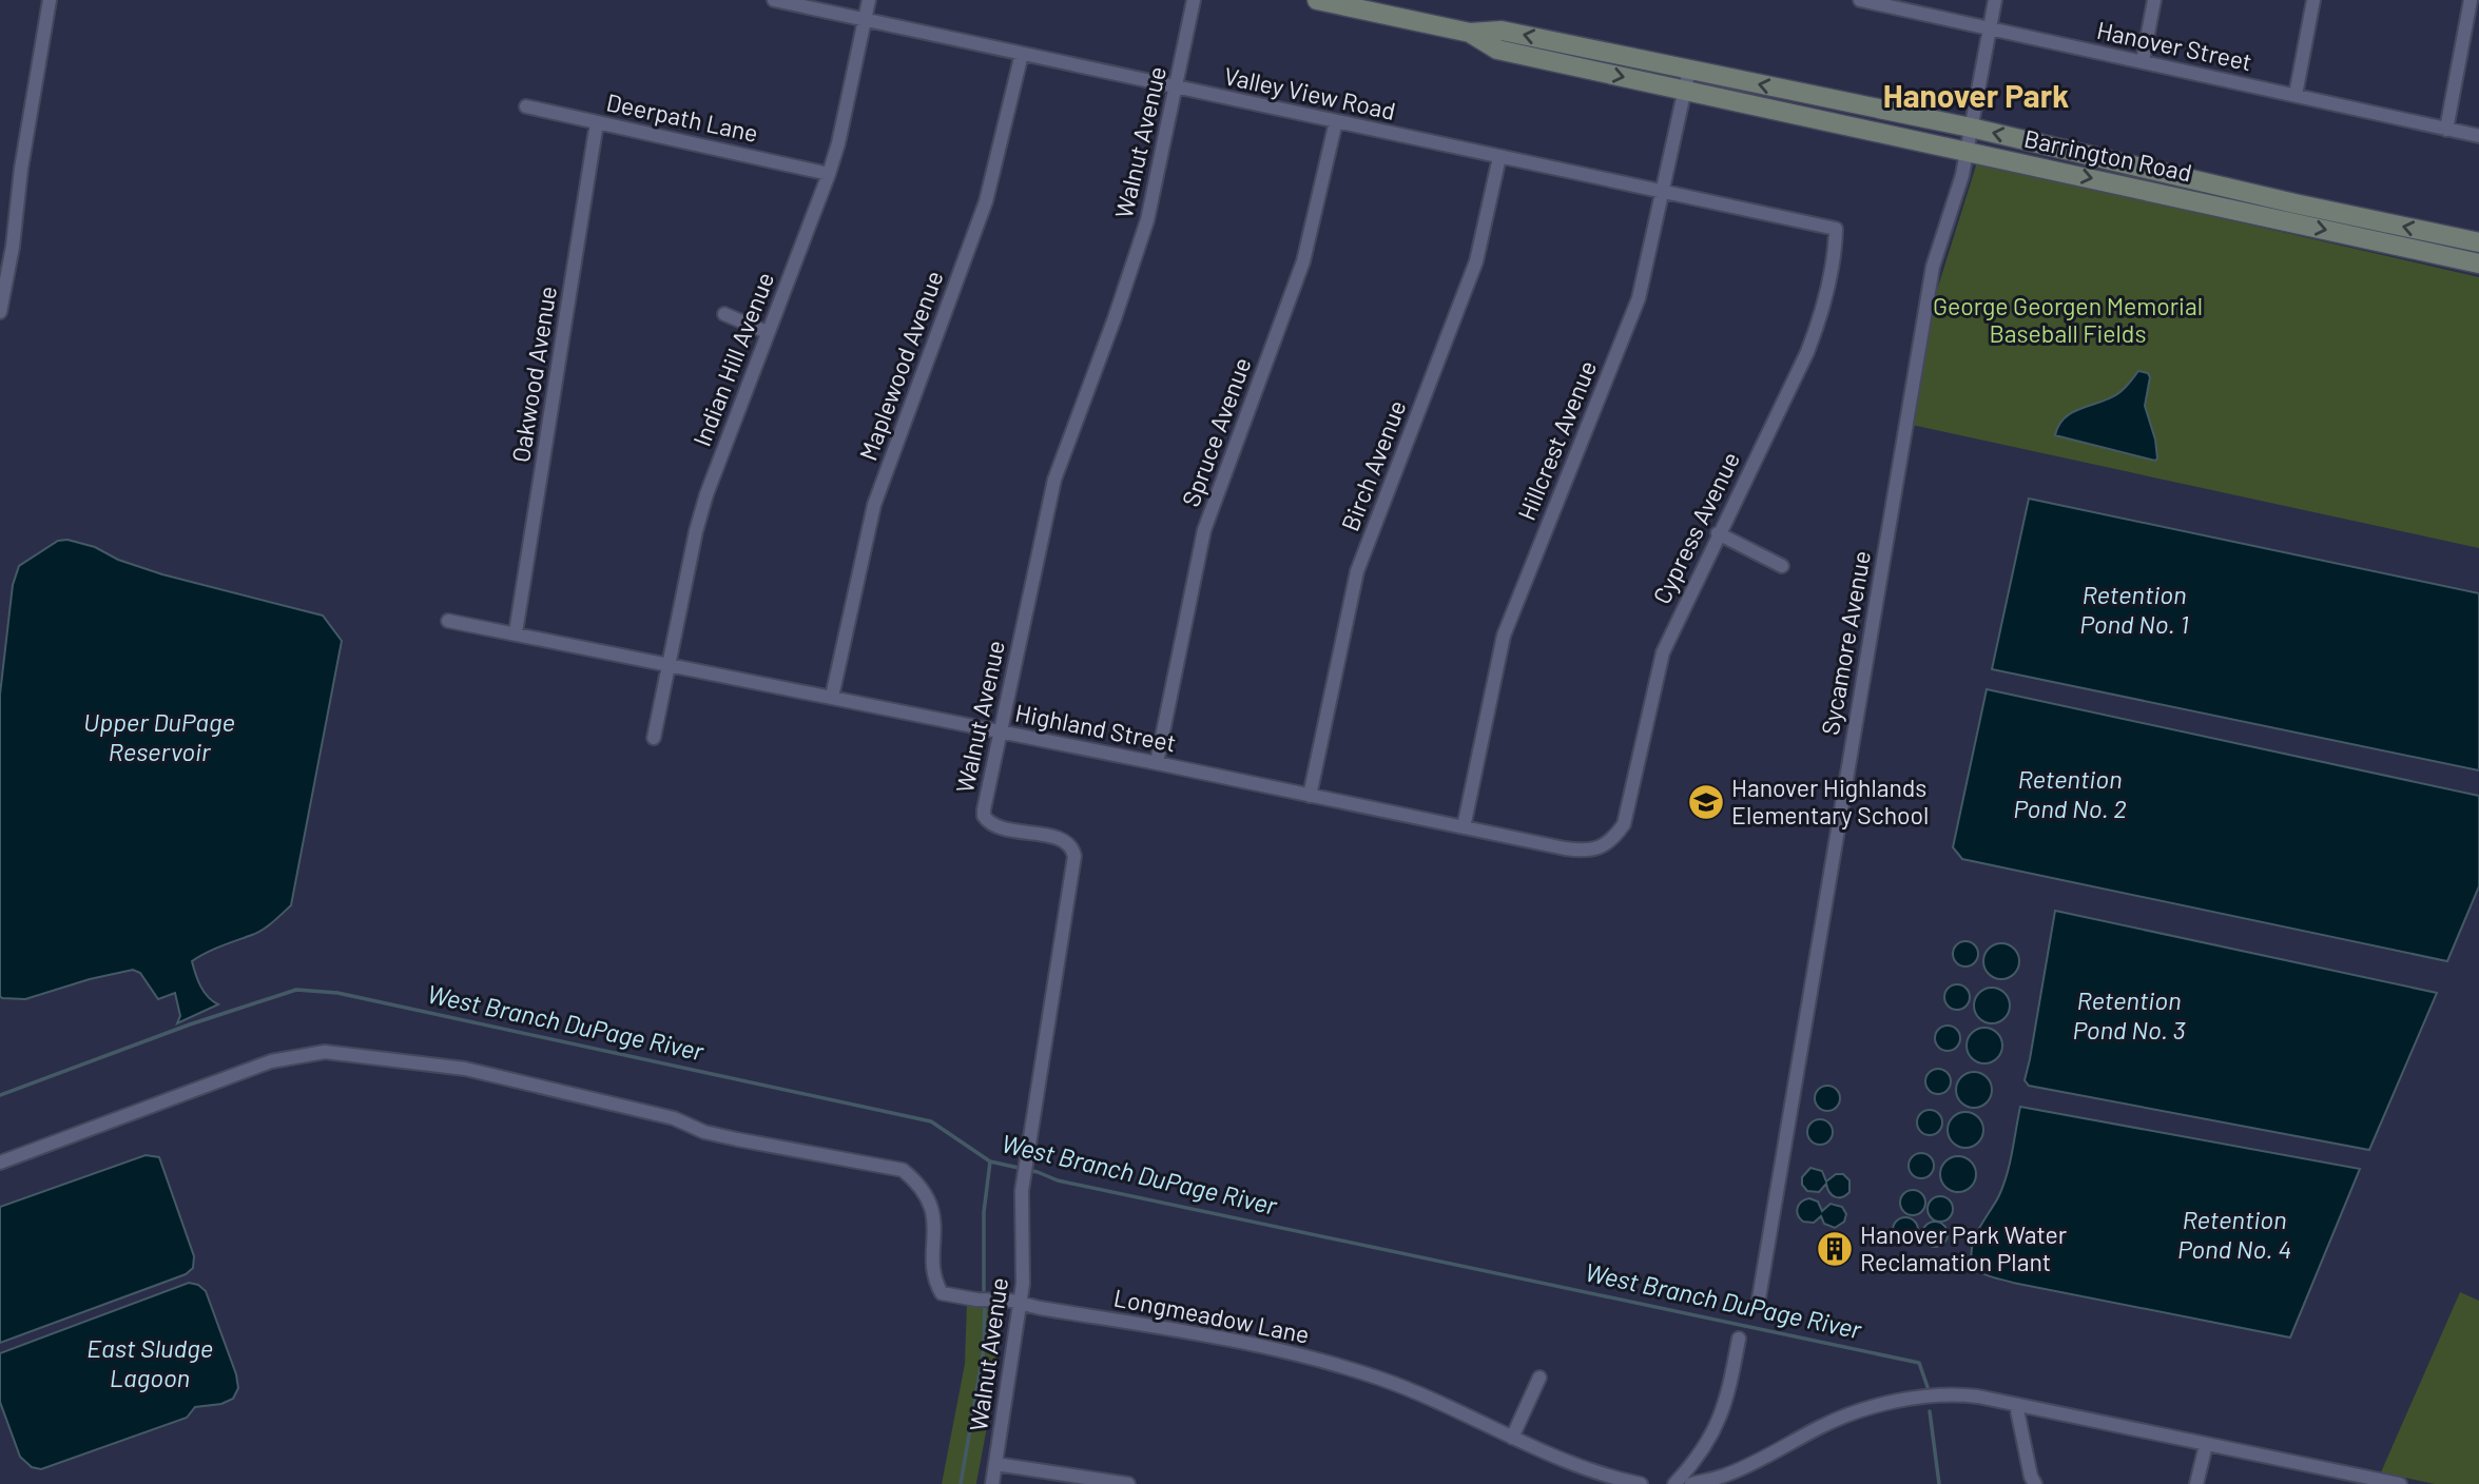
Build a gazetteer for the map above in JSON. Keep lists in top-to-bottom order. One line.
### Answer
{"streets":{"main road":["Barrington Road"],"street":["Hanover Street","Valley View Road","Deerpath Lane","Walnut Avenue","Indian Hill Avenue","Maplewood Avenue","Oakwood Avenue","Spruce Avenue","Hillcrest Avenue","Birch Avenue","Cypress Avenue","Sycamore Avenue","Highland Street","Longmeadow Lane"]},"crossings":[["Hanover Street","Sycamore Avenue"],["Valley View Road","Walnut Avenue"],["Valley View Road","Indian Hill Avenue"],["Valley View Road","Maplewood Avenue"],["Valley View Road","Spruce Avenue"],["Valley View Road","Hillcrest Avenue"],["Valley View Road","Birch Avenue"],["Valley View Road","Cypress Avenue"],["Deerpath Lane","Indian Hill Avenue"],["Deerpath Lane","Oakwood Avenue"],["Walnut Avenue","Highland Street"],["Walnut Avenue","Longmeadow Lane"],["Barrington Road","Hillcrest Avenue"],["Barrington Road","Sycamore Avenue"],["Indian Hill Avenue","Highland Street"],["Maplewood Avenue","Highland Street"],["Oakwood Avenue","Highland Street"],["Spruce Avenue","Highland Street"],["Hillcrest Avenue","Highland Street"],["Birch Avenue","Highland Street"],["Cypress Avenue","Highland Street"]],"districts":["Hanover Park"],"water":["Retention Pond No. 1","Upper DuPage Reservoir","Retention Pond No. 2","Retention Pond No. 3","West Branch DuPage River","Retention Pond No. 4","East Sludge Lagoon"],"parks":["George Georgen Memorial Baseball Fields"],"places":{"school or university":["Hanover Highlands Elementary School"],"building":["Hanover Park Water Reclamation Plant"]}}
